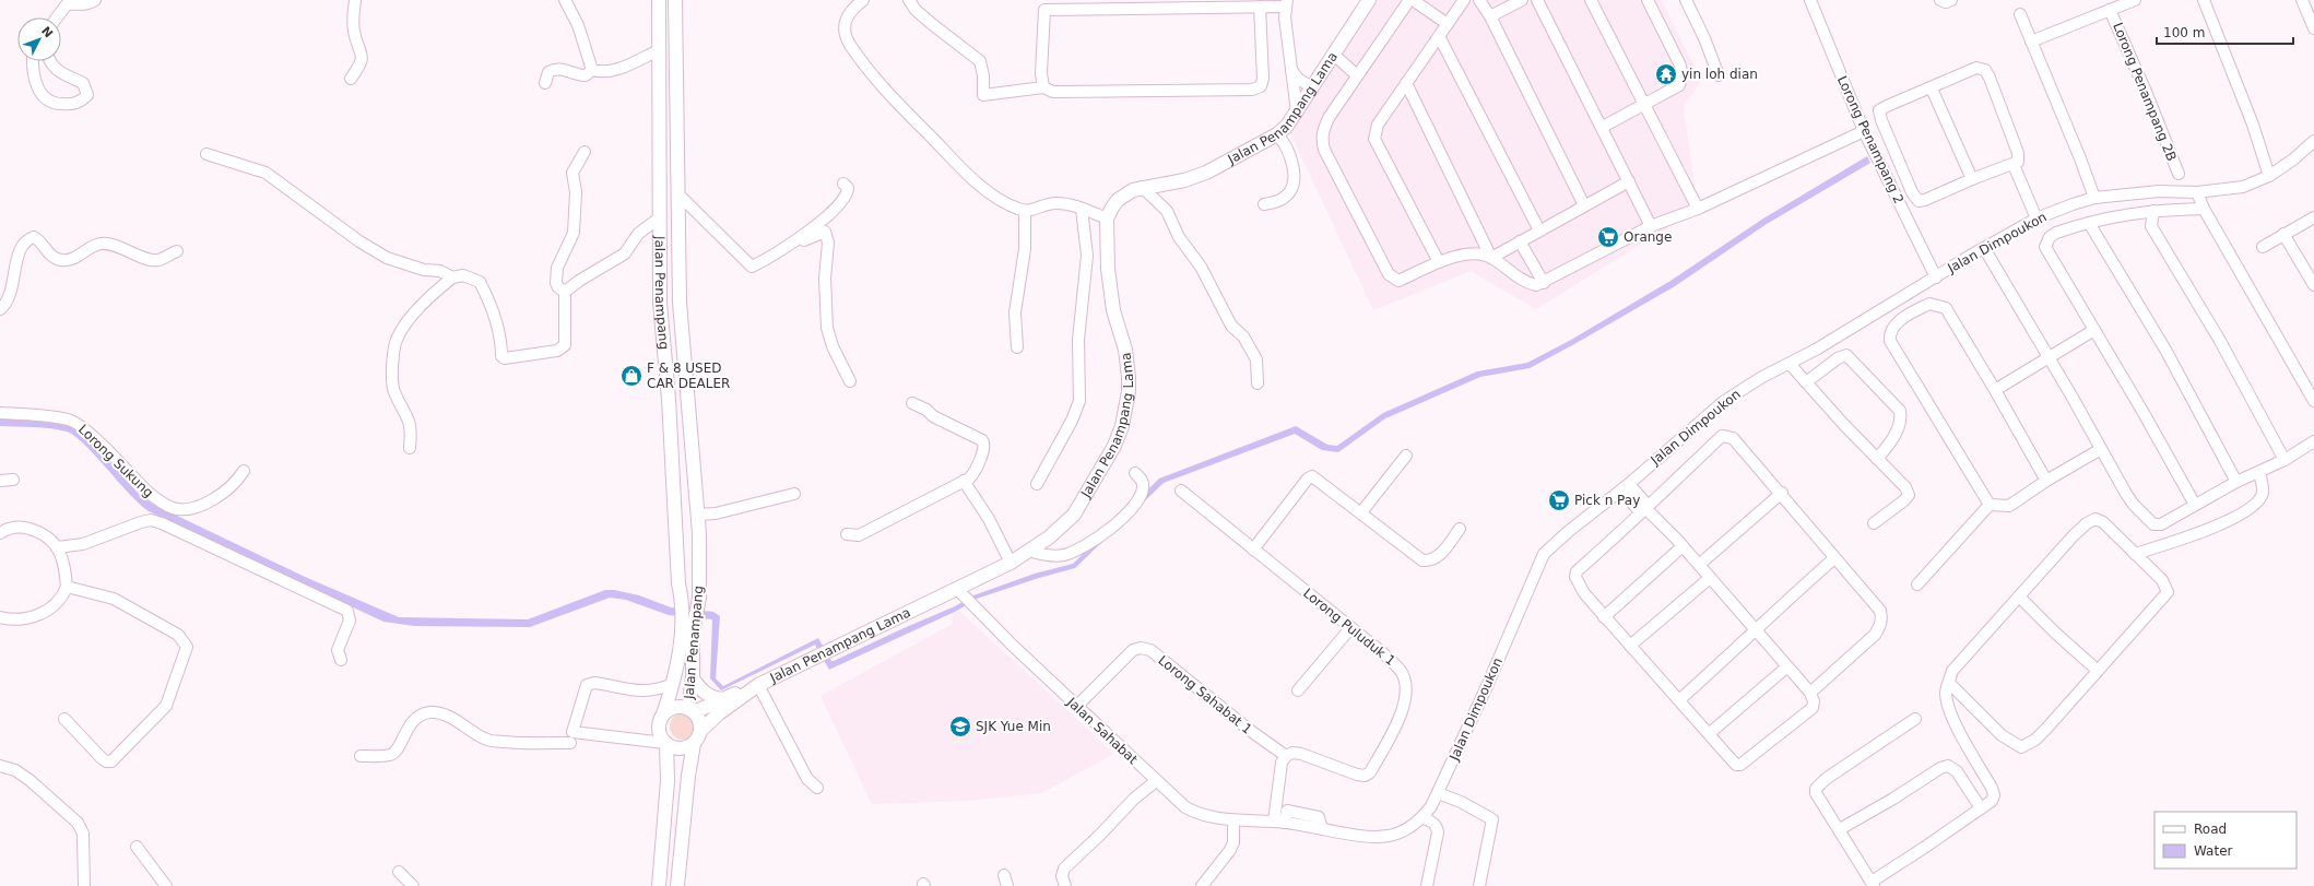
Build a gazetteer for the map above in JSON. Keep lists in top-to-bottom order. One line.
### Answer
{"streets":{"main road":["Jalan Penampang Lama","Jalan Penampang"],"street":["Lorong Penampang 2B","Lorong Penampang 2","Jalan Dimpoukon","Lorong Sukung","Lorong Puluduk 1","Lorong Sahabat 1","Jalan Sahabat"]},"crossings":[["Jalan Penampang Lama","Jalan Penampang"],["Jalan Penampang Lama","Jalan Sahabat"],["Lorong Penampang 2","Jalan Dimpoukon"],["Jalan Dimpoukon","Jalan Sahabat"],["Lorong Puluduk 1","Lorong Sahabat 1"],["Lorong Sahabat 1","Jalan Sahabat"]],"places":{"temple":["yin loh dian"],"supermarket":["Orange","Pick n Pay"],"shop":["F & 8 USED CAR DEALER"],"school or university":["SJK Yue Min"]},"legend":["Road","Water"],"scale_bar":"100 m","north":"top right"}
